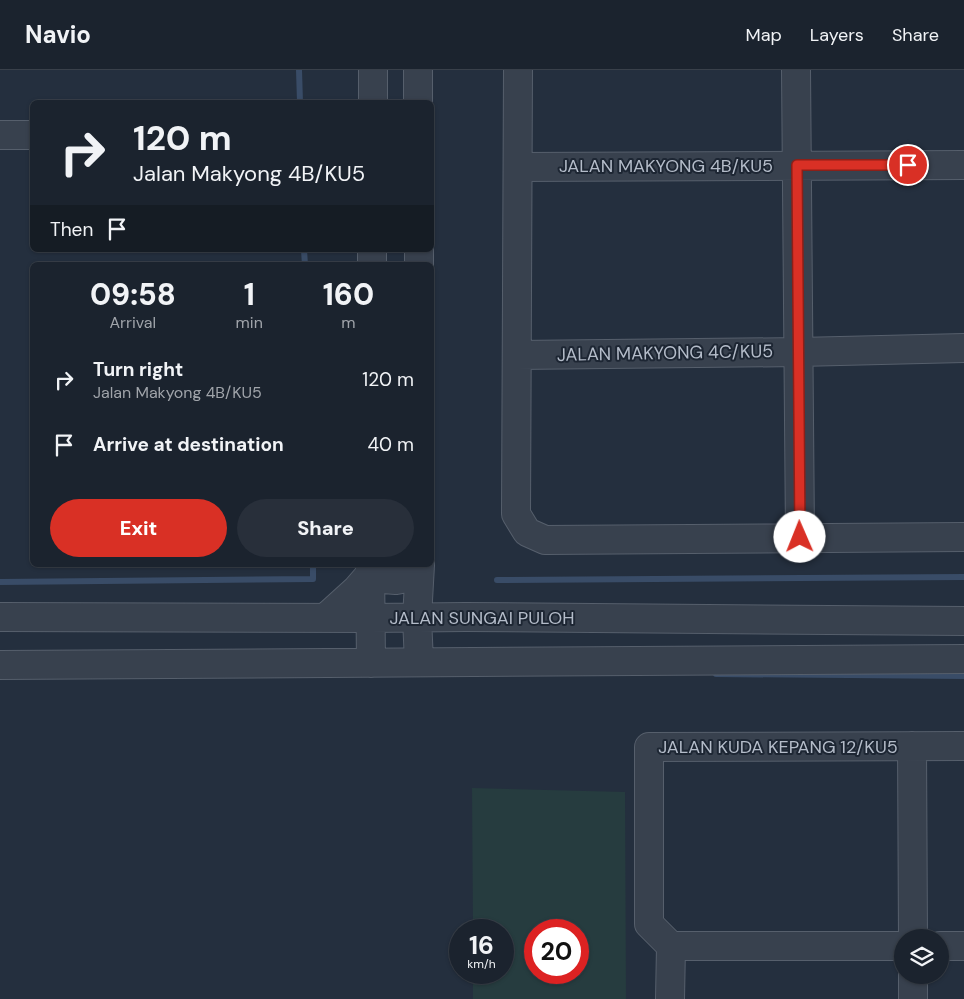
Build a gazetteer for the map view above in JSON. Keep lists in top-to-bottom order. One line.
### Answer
{"streets":{"street":["JALAN MAKYONG 4B/KU5","JALAN MAKYONG 4C/KU5","JALAN SUNGAI PULOH","JALAN KUDA KEPANG 12/KU5"]},"page":{"header":"Navio","nav":["Map","Layers","Share"],"turn":["120 m","Jalan Makyong 4B/KU5"],"then":"Then","eta":["09:58","Arrival","1","min","160","m"],"list":[{"name":"Turn right","note":"Jalan Makyong 4B/KU5","value":"120 m"},{"name":"Arrive at destination","value":"40 m"}],"buttons":["Exit","Share"],"speed":"16 km/h","limit":"20"}}
